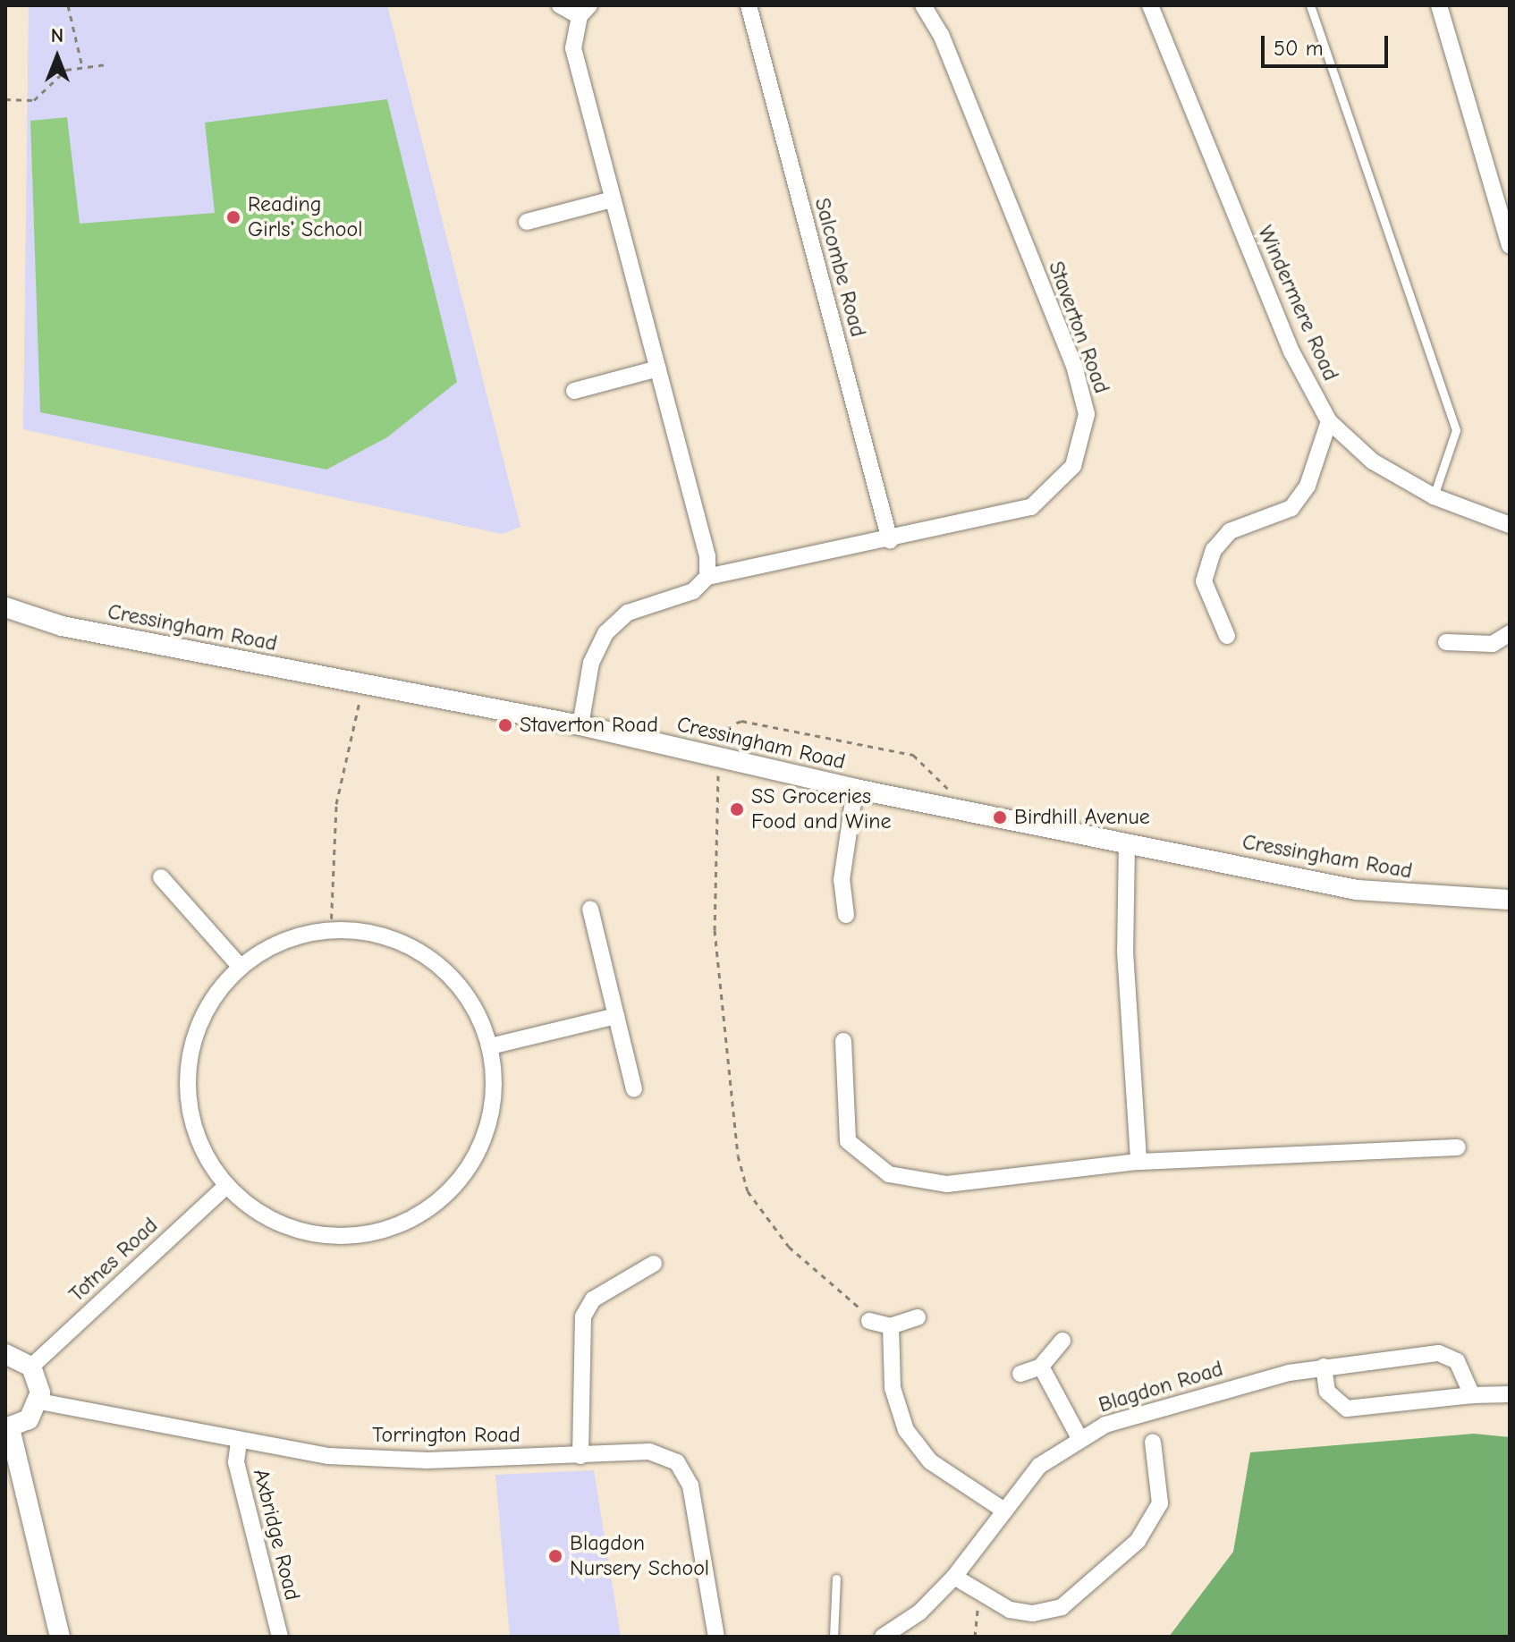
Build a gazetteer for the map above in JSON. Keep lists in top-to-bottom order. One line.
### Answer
{"streets":{"street":["Salcombe Road","Windermere Road","Staverton Road","Cressingham Road","Totnes Road","Blagdon Road","Torrington Road","Axbridge Road"]},"crossings":[["Salcombe Road","Staverton Road"],["Staverton Road","Cressingham Road"],["Torrington Road","Axbridge Road"]],"places":["Reading Girls' School","Staverton Road","SS Groceries Food and Wine","Birdhill Avenue","Blagdon Nursery School"],"scale_bar":"50 m","north":"top"}
